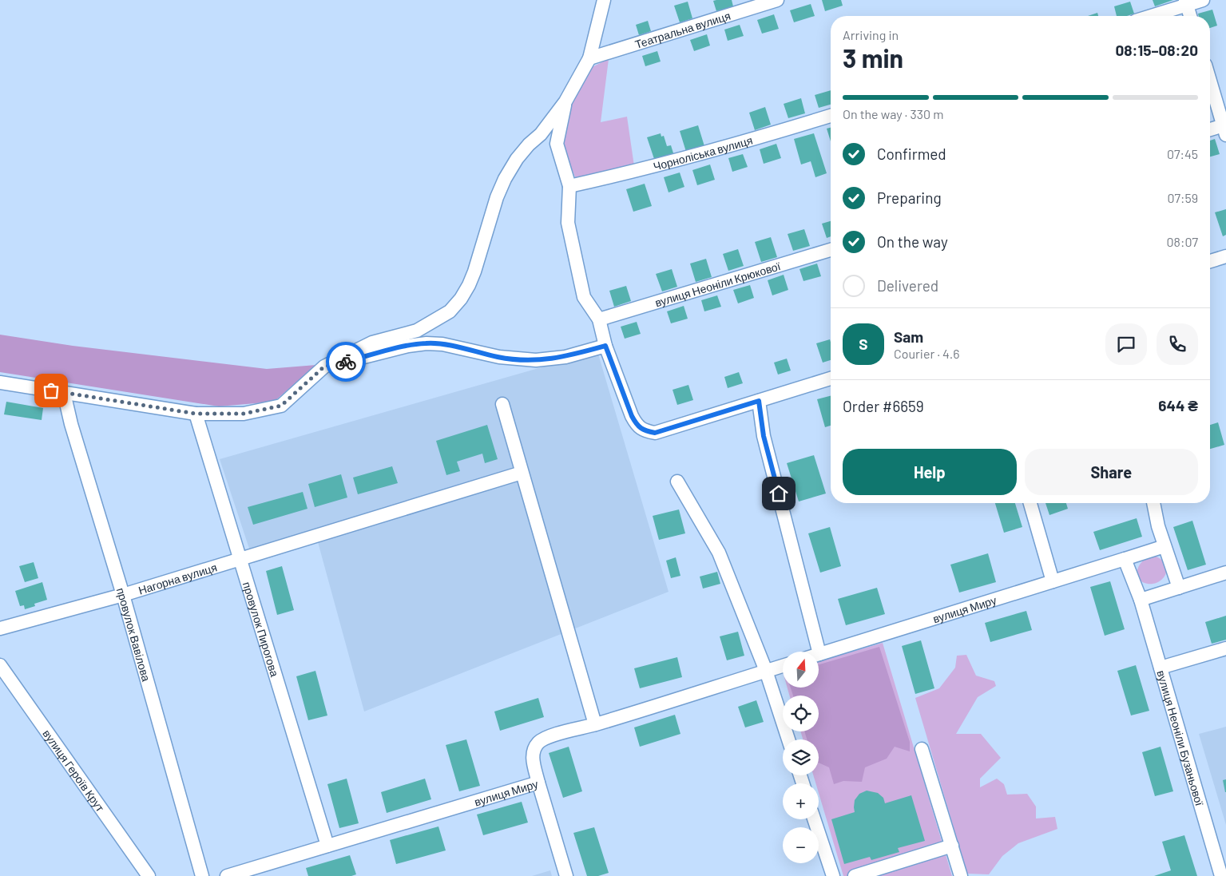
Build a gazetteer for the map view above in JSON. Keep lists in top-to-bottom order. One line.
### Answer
{"streets":{"street":["Театральна вулиця","Чорноліська вулиця","вулиця Неоніли Крюкової","Нагорна вулиця","вулиця Миру","провулок Пирогова","провулок Вавілова","вулиця Неоніли Бузаньової","вулиця Героїв Крут"]},"crossings":[["Нагорна вулиця","провулок Пирогова"],["Нагорна вулиця","провулок Вавілова"],["вулиця Миру","провулок Пирогова"]],"north":"top","page":{"heading":["3 min","Arriving in","08:15–08:20"],"panel":["Sam","Courier · 4.6","Order #6659","644 ₴"],"bar":"On the way · 330 m","list":[["Confirmed","07:45"],["Preparing","07:59"],["On the way","08:07"],"Delivered"],"round":"S","buttons":["Help","Share"],"map_buttons":["+","−"]}}
